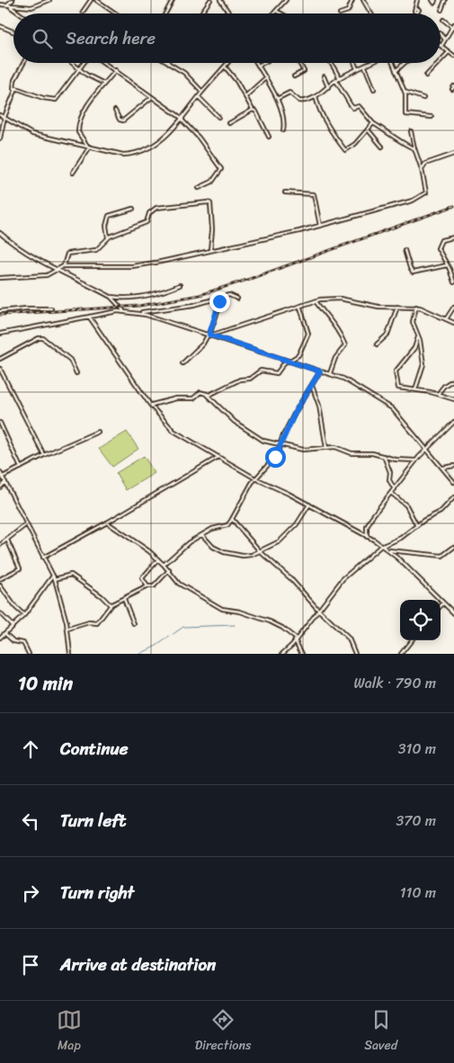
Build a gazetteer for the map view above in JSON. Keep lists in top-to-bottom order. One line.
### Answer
{"page":{"search":"Search here","heading":["10 min","Walk · 790 m"],"list":[["Continue","310 m"],["Turn left","370 m"],["Turn right","110 m"],"Arrive at destination"],"nav":["Map","Directions","Saved"]}}
